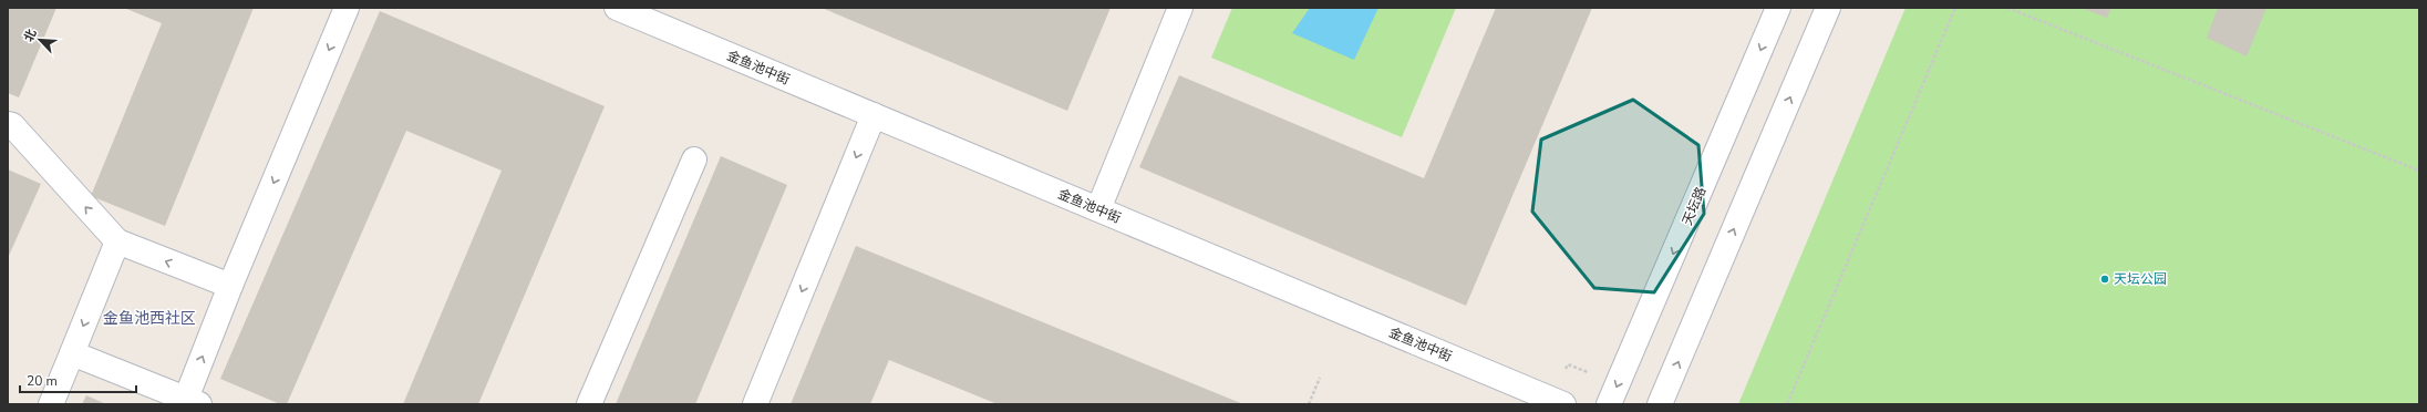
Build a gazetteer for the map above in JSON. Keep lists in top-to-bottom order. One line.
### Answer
{"streets":{"street":["金鱼池中街","天坛路"]},"districts":["金鱼池西社区"],"places":["天坛公园"],"scale_bar":"20 m","north":"top left"}
